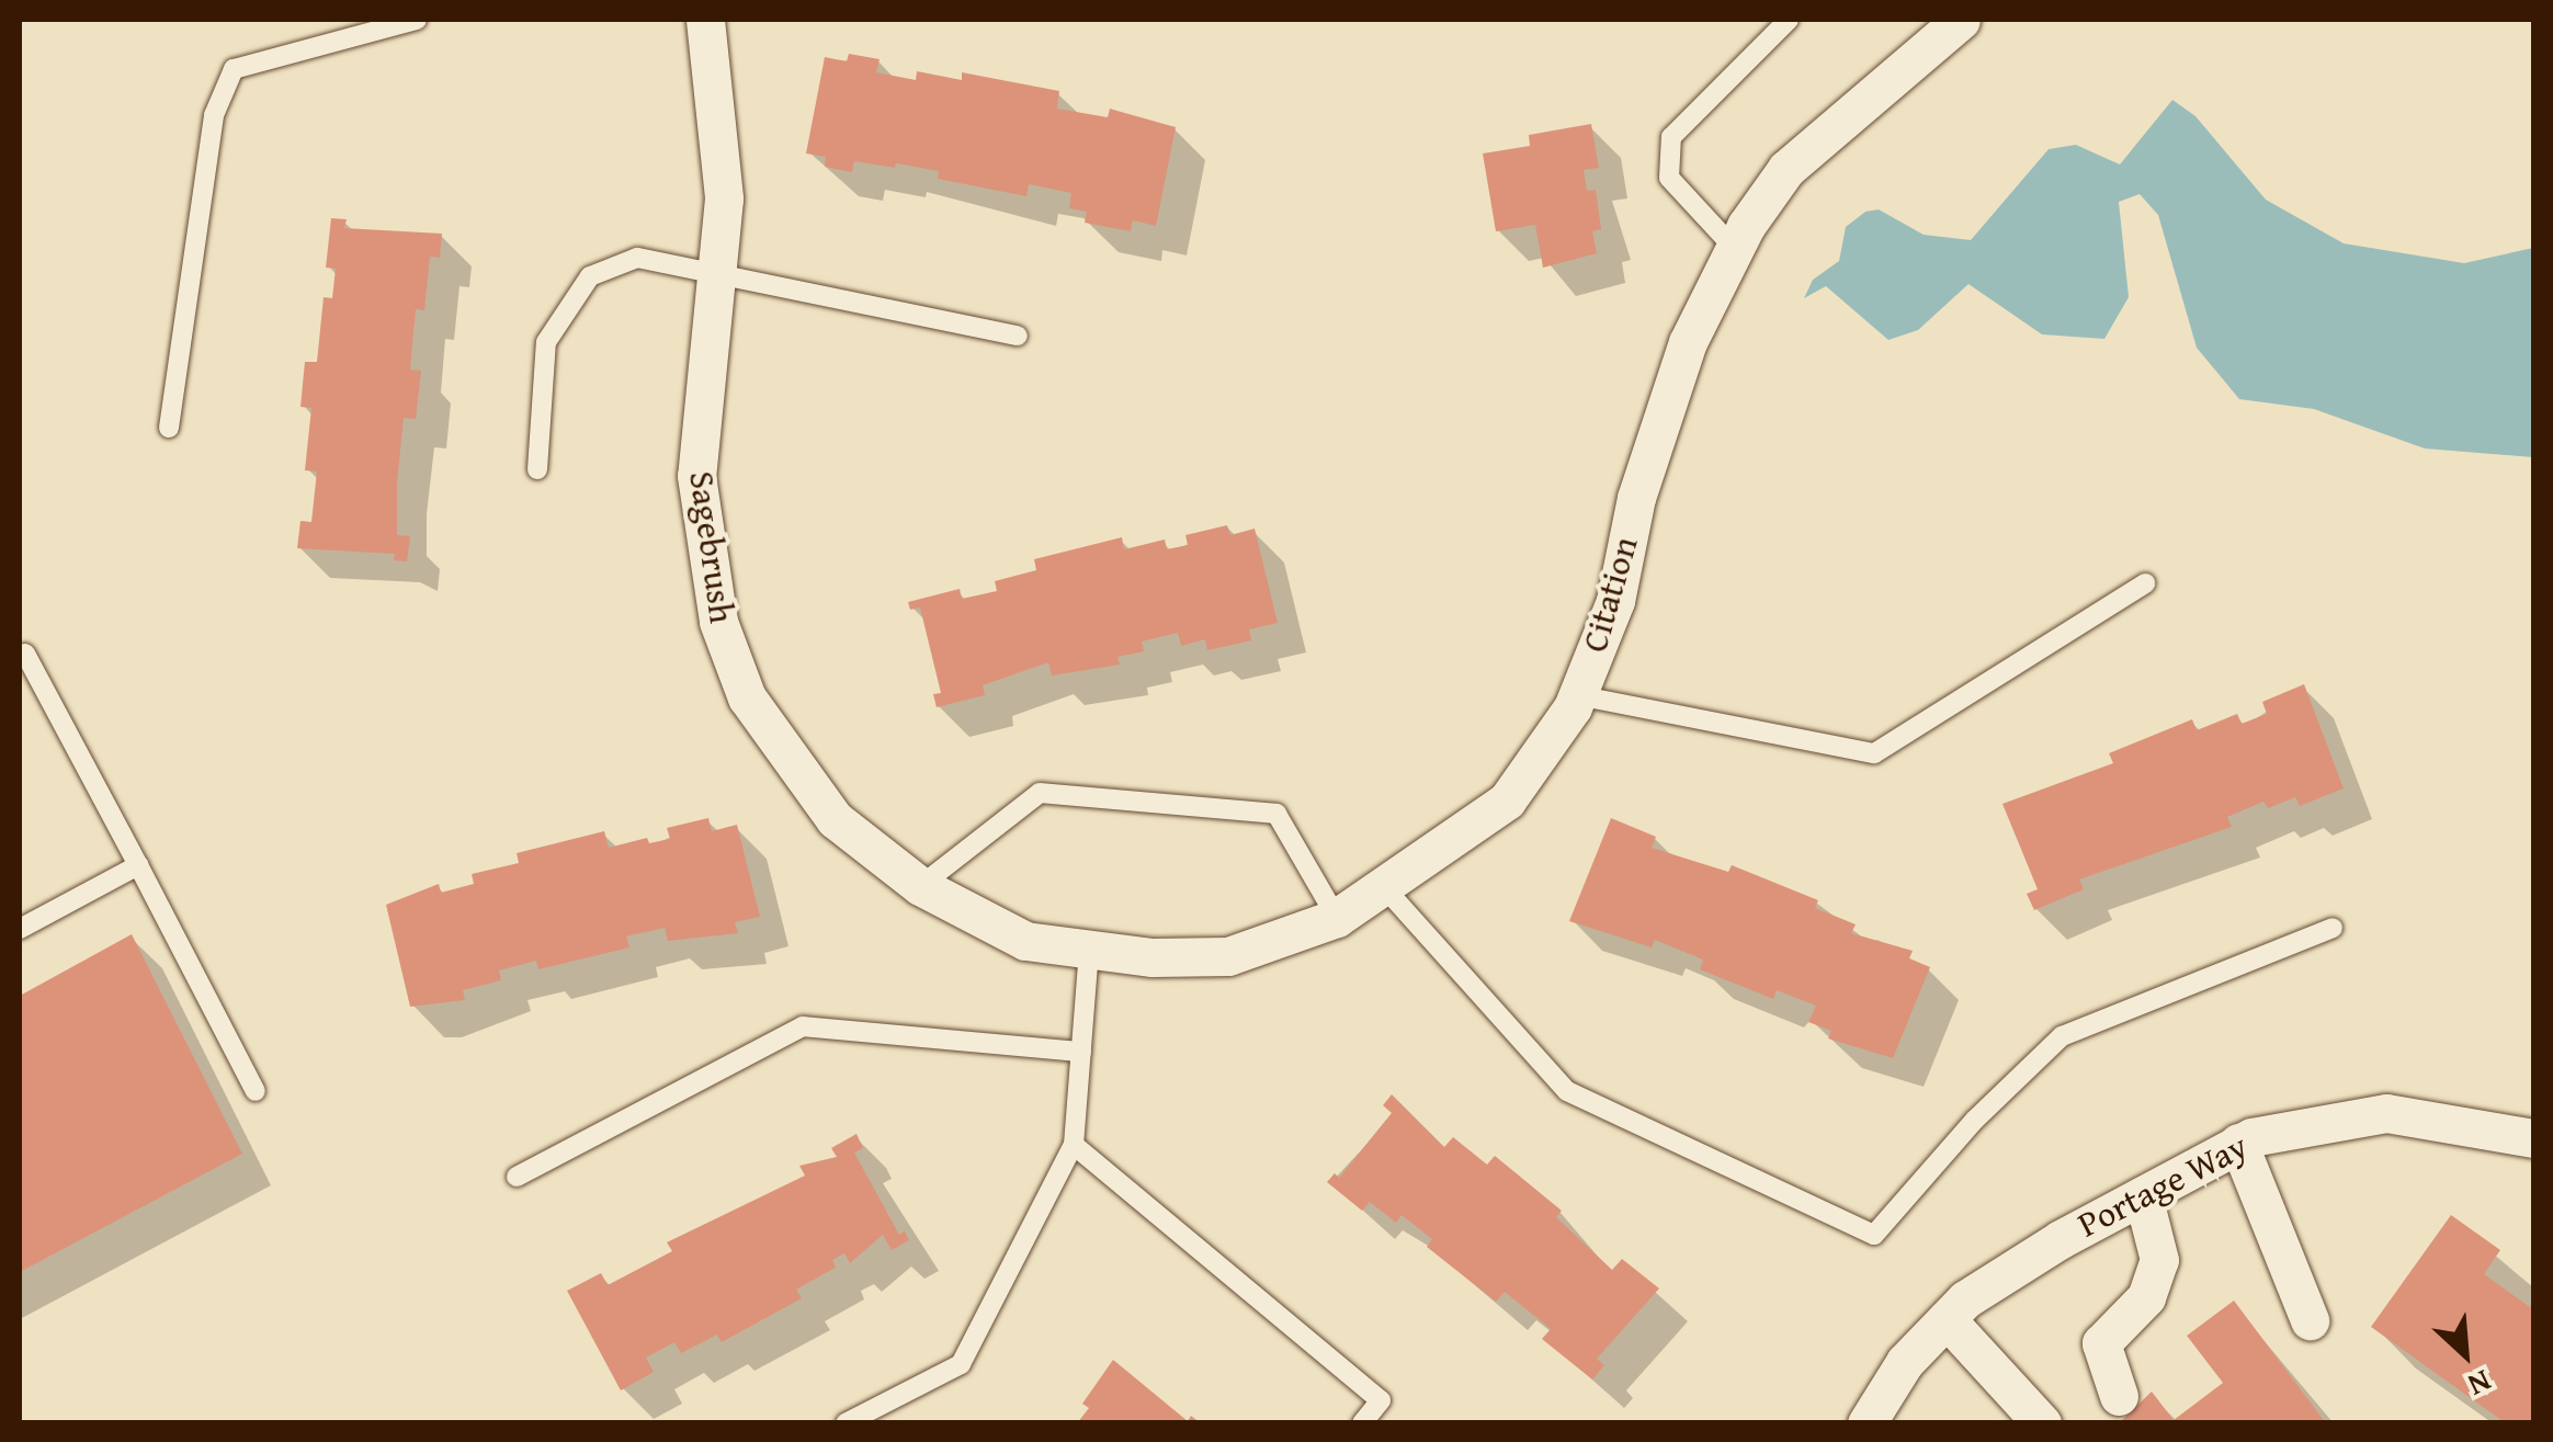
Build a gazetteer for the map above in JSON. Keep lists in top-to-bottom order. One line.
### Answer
{"streets":{"street":["Sagebrush","Citation","Portage Way"]},"crossings":[["Sagebrush","Citation"]],"north":"bottom right"}
